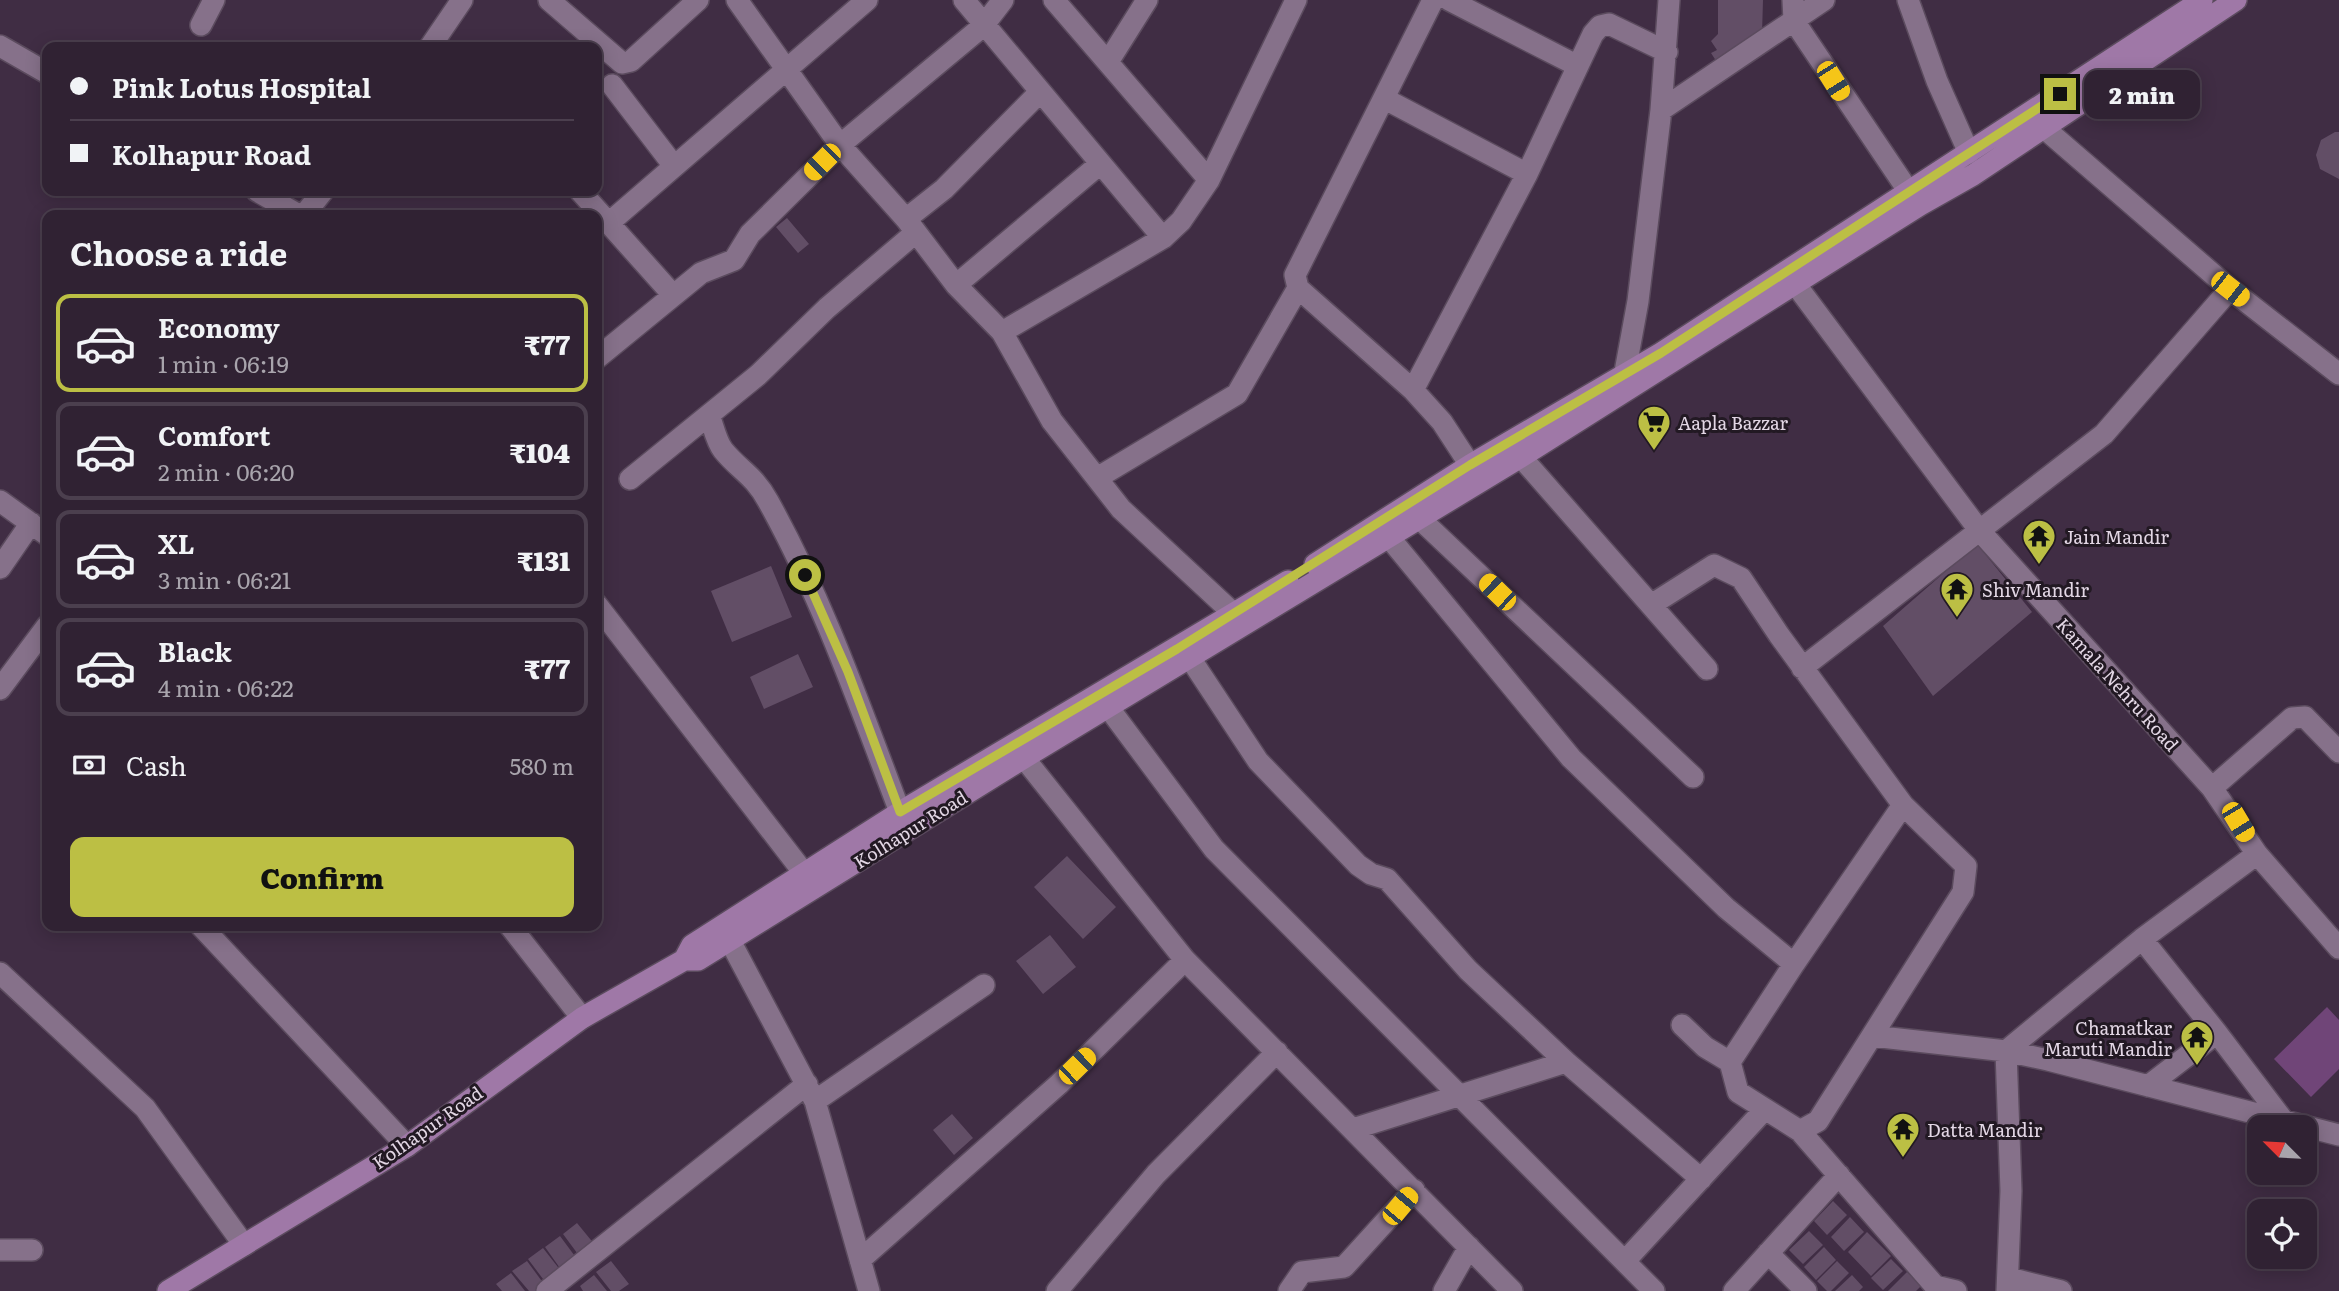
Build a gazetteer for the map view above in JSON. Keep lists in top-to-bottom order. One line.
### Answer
{"streets":{"main road":["Kolhapur Road"],"street":["Kamala Nehru Road"]},"crossings":[["Kamala Nehru Road","Kolhapur Road"]],"places":{"supermarket":["Aapla Bazzar"],"temple":["Jain Mandir","Shiv Mandir","Chamatkar Maruti Mandir","Datta Mandir"]},"north":"top left","page":{"banner":["Pink Lotus Hospital","Kolhapur Road"],"bubble":"2 min","heading":"Choose a ride","list":[{"name":"Economy","note":"1 min · 06:19","value":"₹77"},{"name":"Comfort","note":"2 min · 06:20","value":"₹104"},{"name":"XL","note":"3 min · 06:21","value":"₹131"},{"name":"Black","note":"4 min · 06:22","value":"₹77"}],"pay":["Cash","580 m"],"buttons":"Confirm"}}
